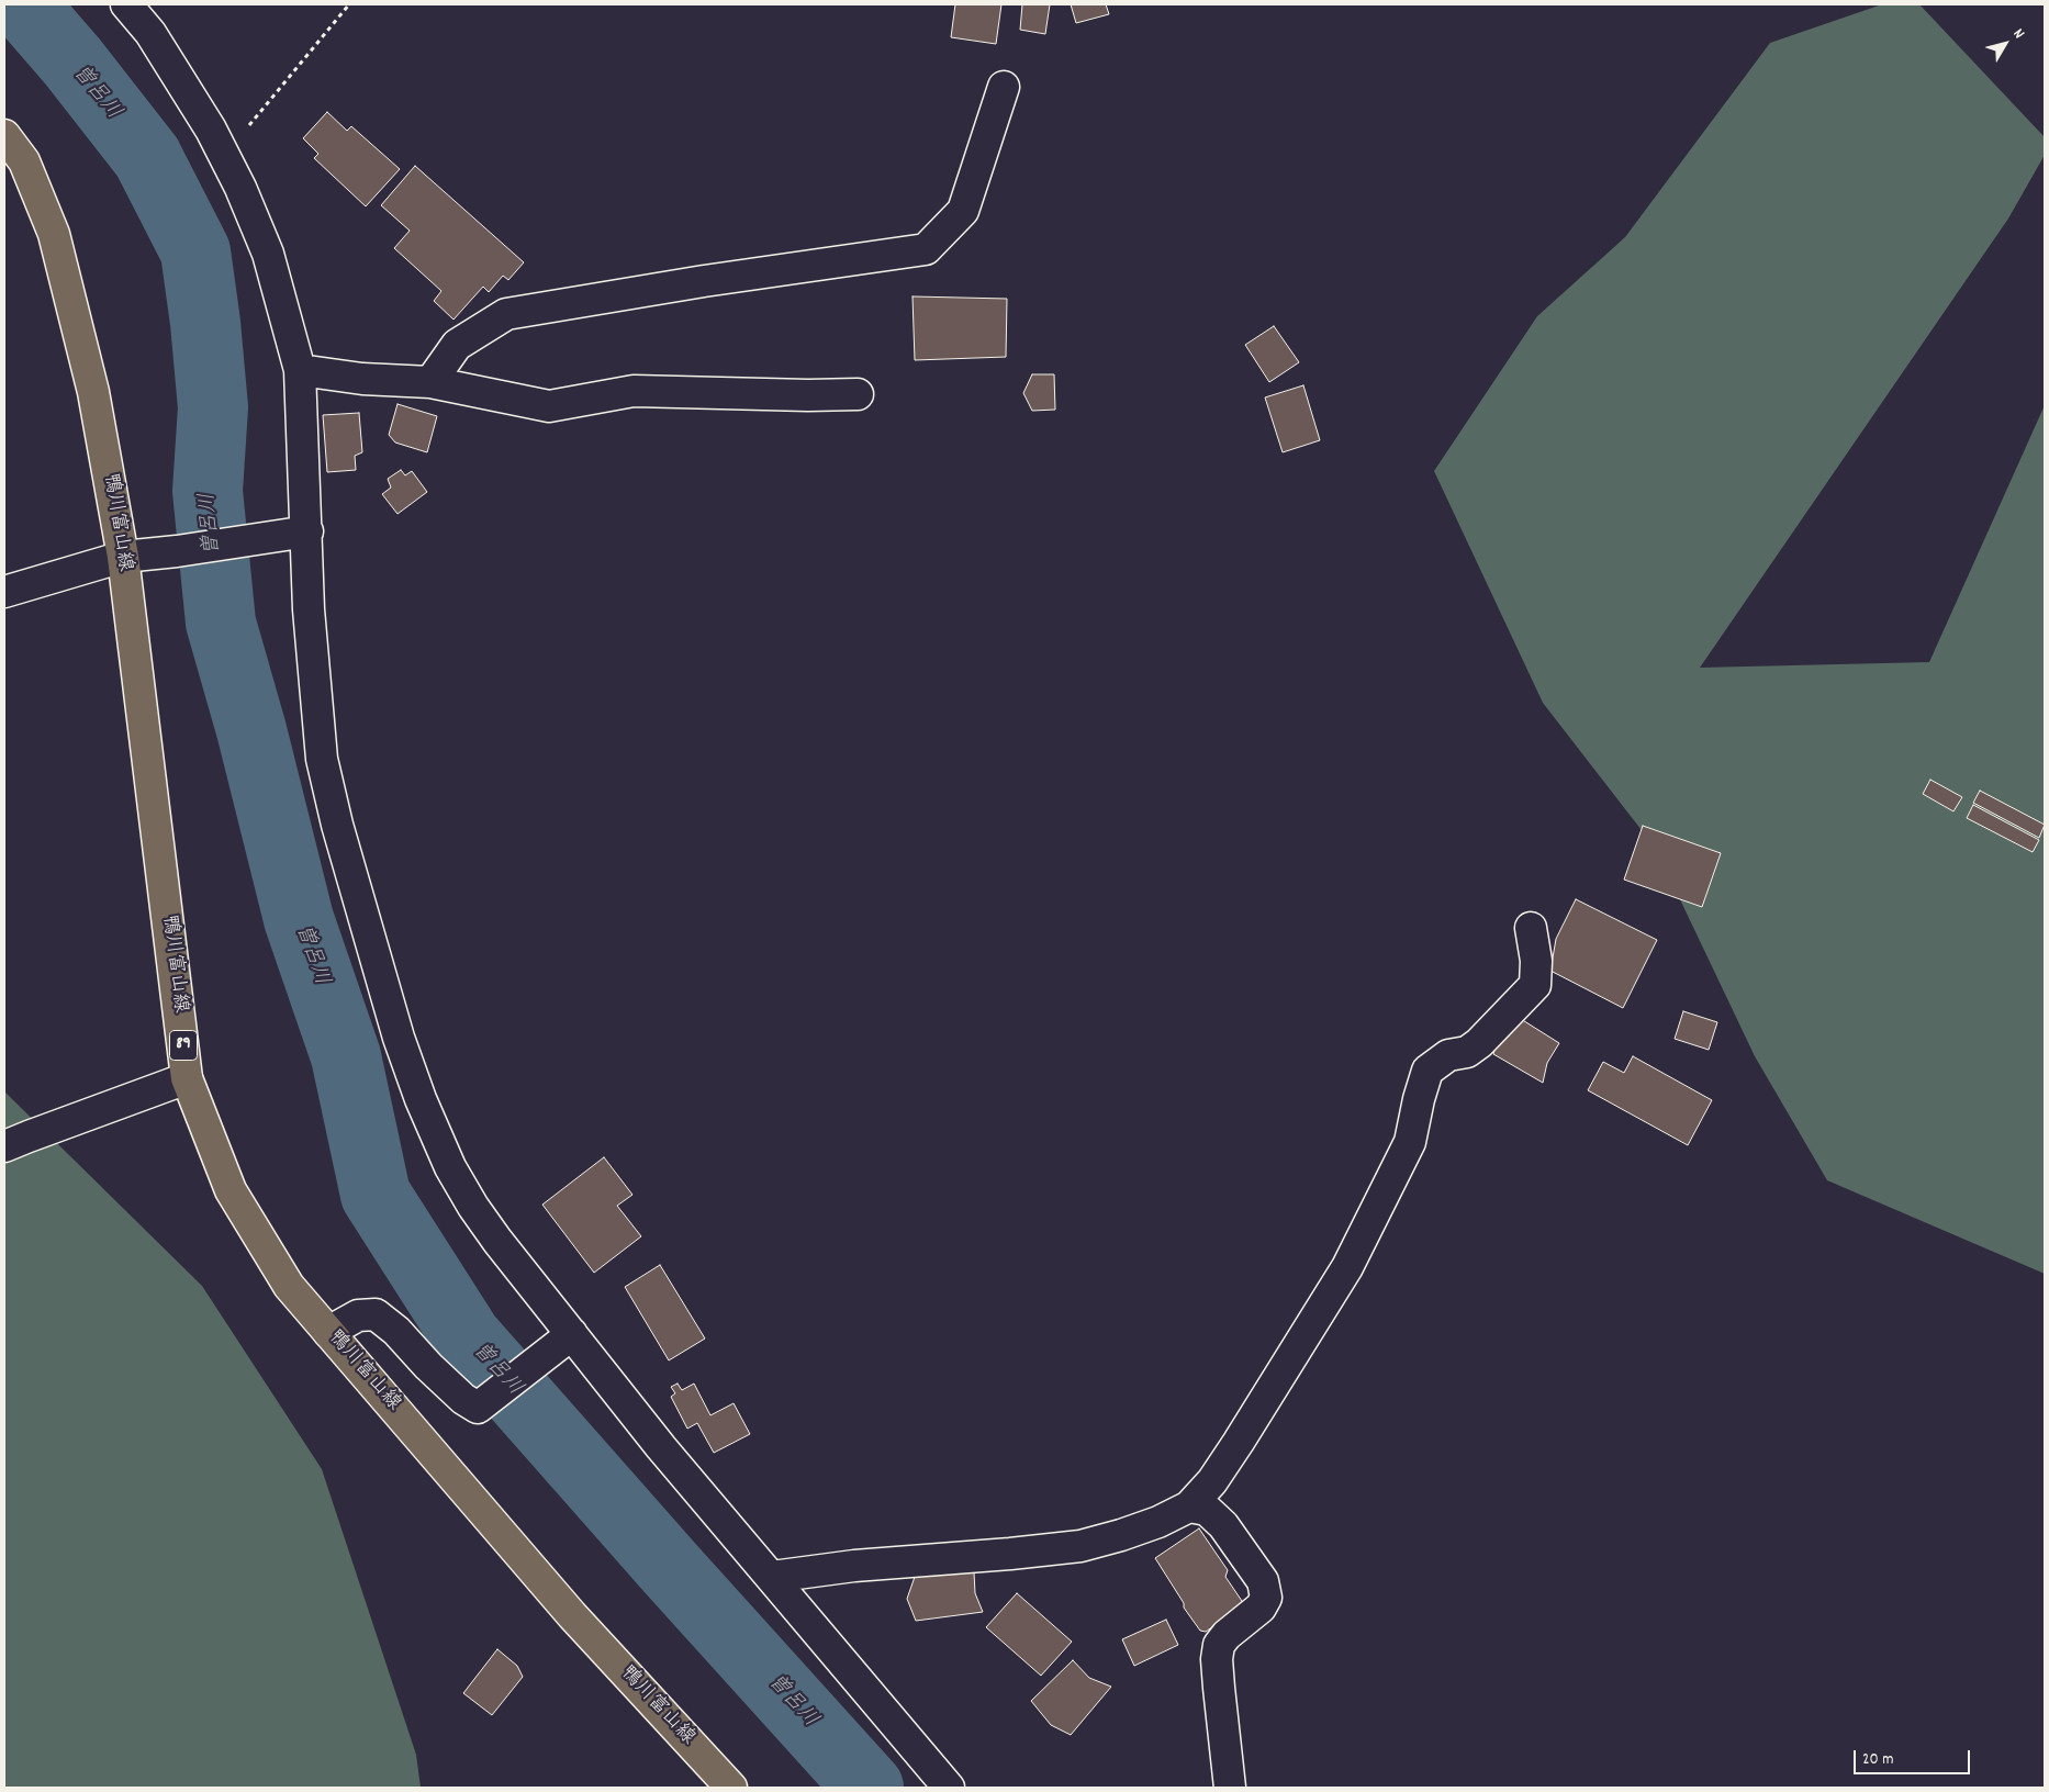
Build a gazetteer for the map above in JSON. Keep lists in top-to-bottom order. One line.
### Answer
{"streets":{"main road":["鴨川富山線","89"]},"water":["曽呂川"],"scale_bar":"20 m","north":"top right"}
